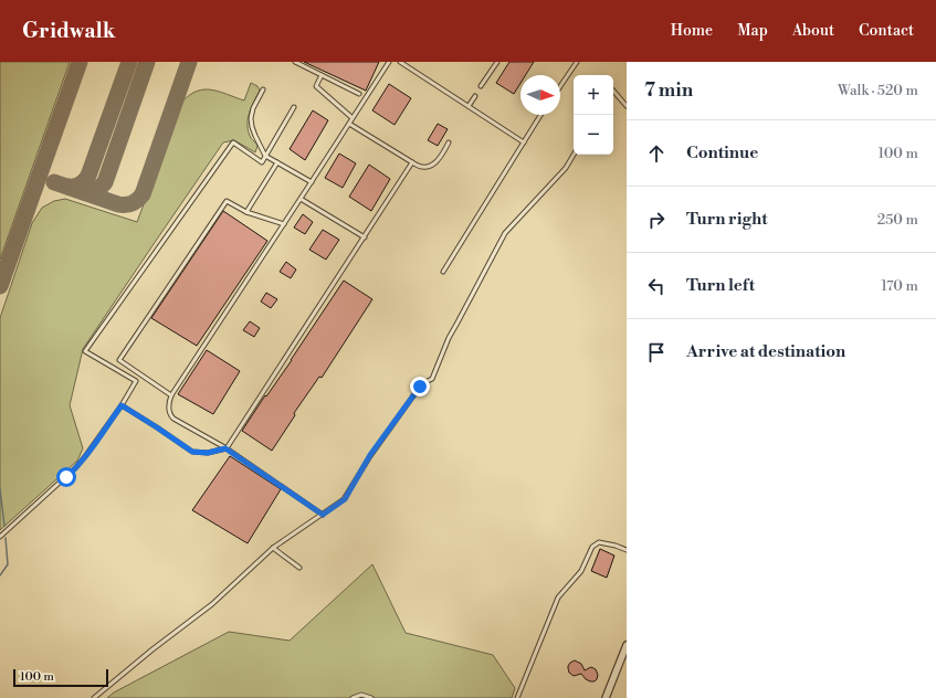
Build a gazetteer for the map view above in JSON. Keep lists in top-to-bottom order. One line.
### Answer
{"scale_bar":"100 m","north":"right","page":{"header":"Gridwalk","nav":["Home","Map","About","Contact"],"heading":["7 min","Walk · 520 m"],"map_buttons":["+","−"],"list":[["Continue","100 m"],["Turn right","250 m"],["Turn left","170 m"],"Arrive at destination"],"scale":"100 m"}}
